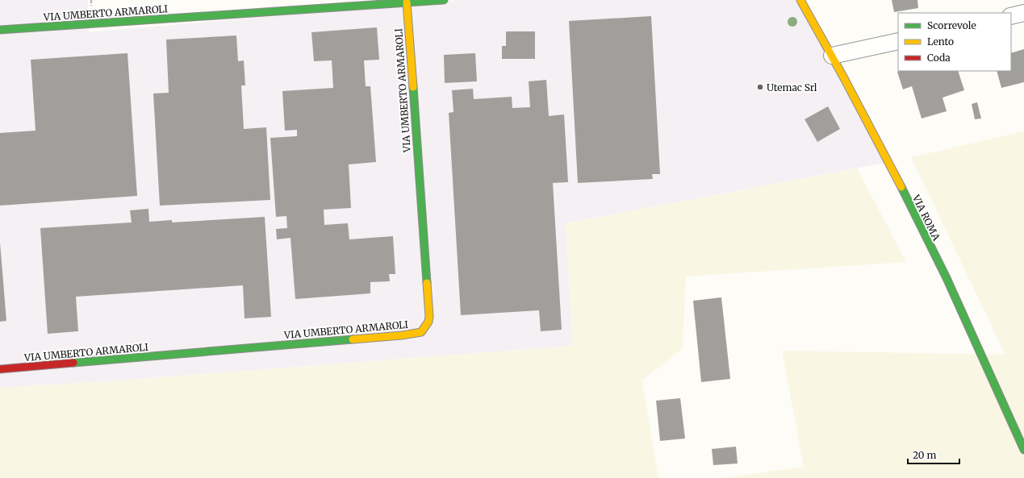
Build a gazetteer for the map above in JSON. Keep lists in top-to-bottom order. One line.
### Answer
{"streets":{"street":["VIA UMBERTO ARMAROLI","VIA ROMA"]},"places":["Utemac Srl"],"legend":["Scorrevole","Lento","Coda"],"scale_bar":"20 m"}
